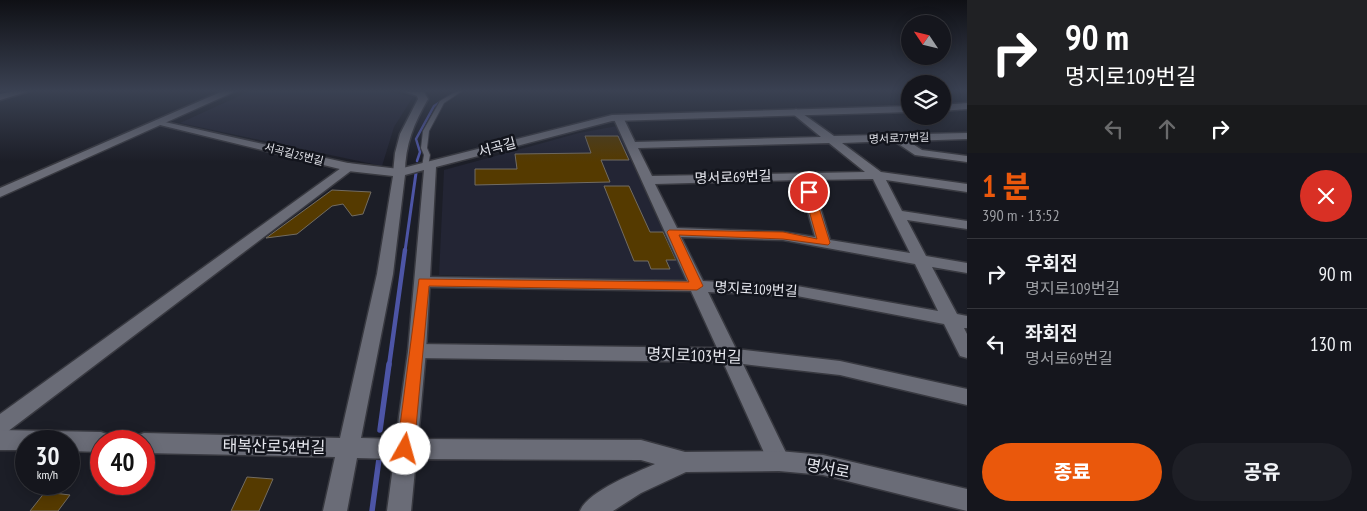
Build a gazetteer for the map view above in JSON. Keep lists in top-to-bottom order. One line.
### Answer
{"streets":{"street":["명서로77번길","서곡길","서곡길25번길","명서로69번길","명지로109번길","명지로103번길","태복산로54번길","명서로"]},"crossings":[["명서로77번길","명서로69번길"],["명서로77번길","명지로109번길"],["서곡길","서곡길25번길"],["태복산로54번길","명서로"]],"north":"top left","page":{"turn":["90 m","명지로109번길"],"heading":["1 분","390 m · 13:52"],"list":[{"name":"우회전","note":"명지로109번길","value":"90 m"},{"name":"좌회전","note":"명서로69번길","value":"130 m"}],"speed":"30 km/h","limit":"40","buttons":["종료","공유"]}}
